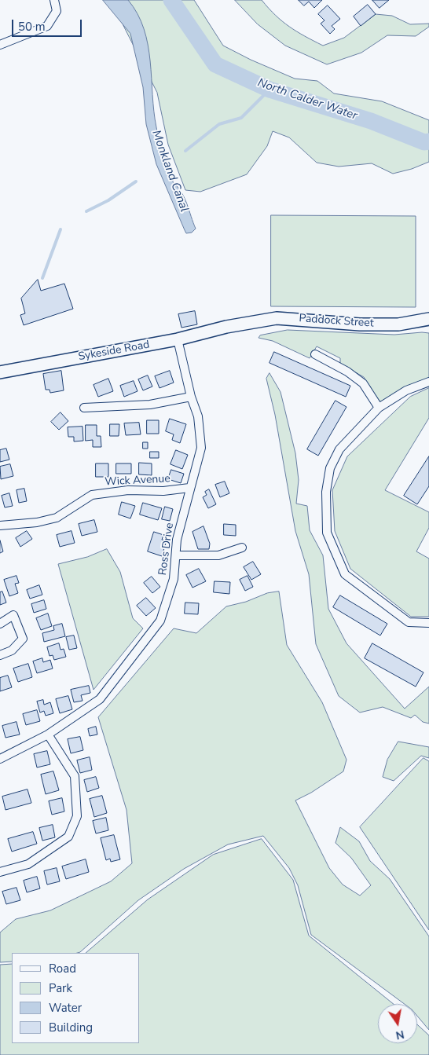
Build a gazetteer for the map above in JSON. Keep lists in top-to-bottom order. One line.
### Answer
{"streets":{"street":["Paddock Street","Sykeside Road","Wick Avenue","Ross Drive"]},"crossings":[["Paddock Street","Sykeside Road"],["Sykeside Road","Ross Drive"],["Wick Avenue","Ross Drive"]],"water":["North Calder Water","Monkland Canal"],"legend":["Road","Park","Water","Building"],"scale_bar":"50 m","north":"bottom"}
